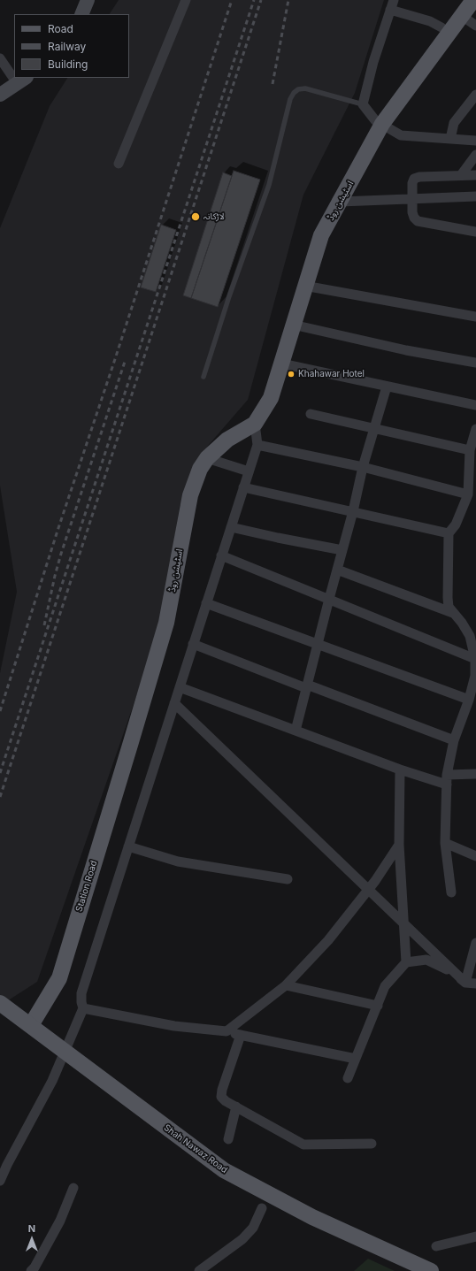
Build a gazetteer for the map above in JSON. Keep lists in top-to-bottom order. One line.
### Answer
{"streets":{"main road":["اسٹیشن روڈ","Station Road","Shah Nawaz Road"]},"crossings":[["اسٹیشن روڈ","Station Road"],["Station Road","Shah Nawaz Road"]],"places":["لاڑکانہ","Khahawar Hotel"],"legend":["Road","Railway","Building"],"north":"top"}
